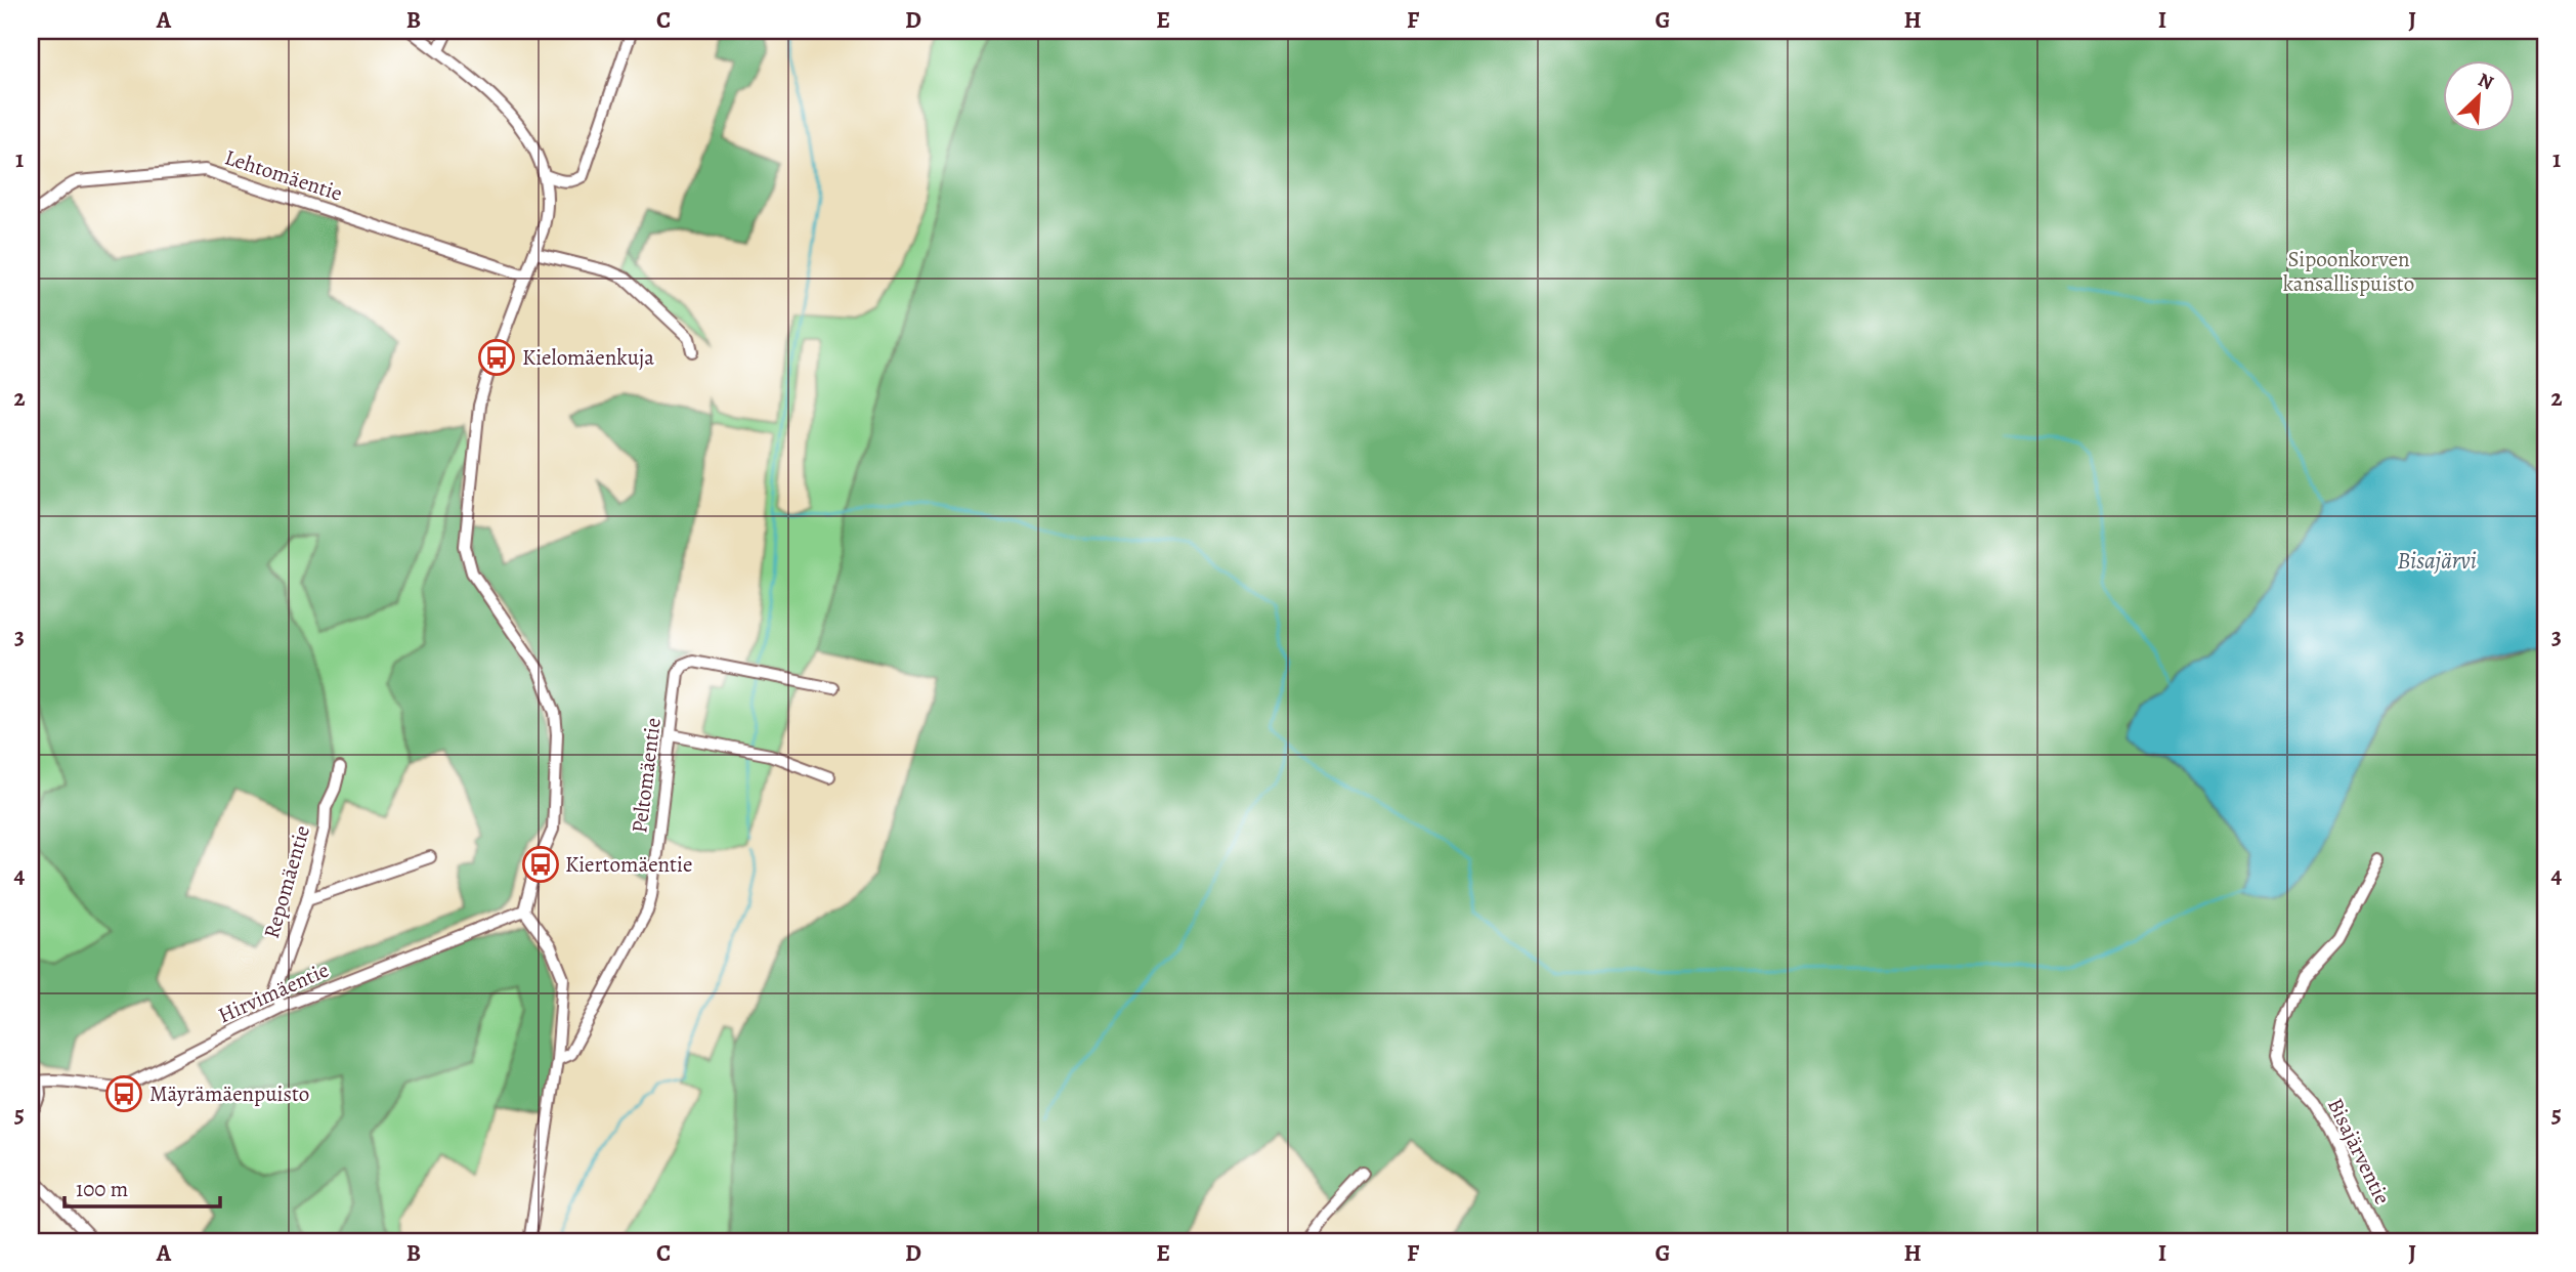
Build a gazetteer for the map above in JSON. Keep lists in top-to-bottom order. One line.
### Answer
{"streets":{"street":["Lehtomäentie","Peltomäentie","Repomäentie","Hirvimäentie","Bisajärventie"]},"crossings":[["Repomäentie","Hirvimäentie"]],"water":["Bisajärvi"],"parks":["Sipoonkorven kansallispuisto"],"places":{"bus stop":["Kielomäenkuja","Kiertomäentie","Mäyrämäenpuisto"]},"scale_bar":"100 m","north":"top right","grid":{"columns":["A","B","C","D","E","F","G","H","I","J"],"rows":["1","2","3","4","5"]}}
